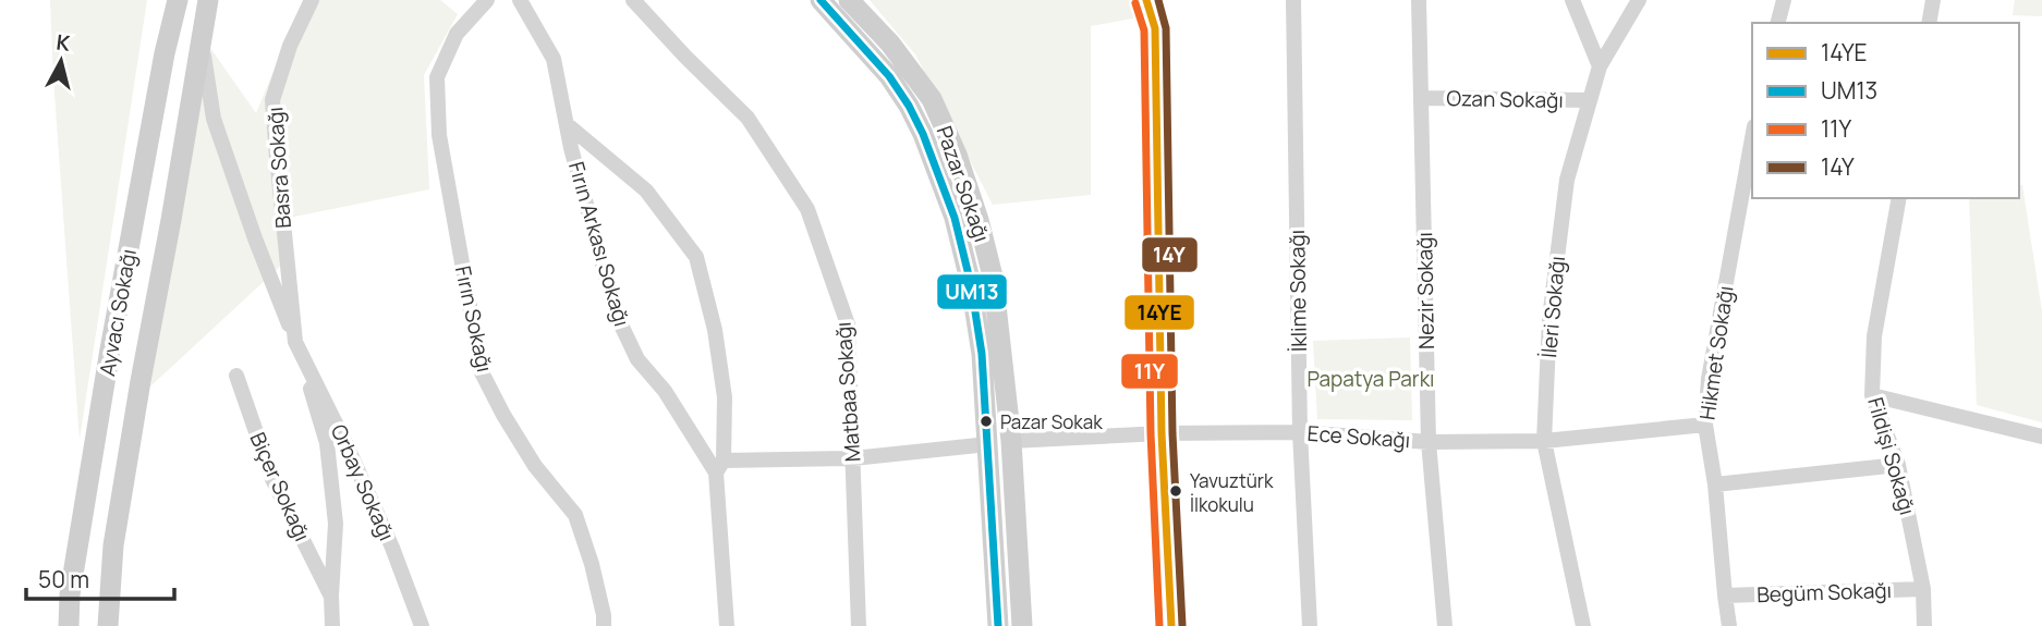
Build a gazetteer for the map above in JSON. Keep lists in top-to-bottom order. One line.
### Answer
{"streets":{"main road":["Pazar Sokağı","Ayvacı Sokağı"],"street":["Ozan Sokağı","Basra Sokağı","Fırın Arkası Sokağı","İklime Sokağı","Nezir Sokağı","İleri Sokağı","Fırın Sokağı","Hikmet Sokağı","Matbaa Sokağı","Ece Sokağı","Fildişi Sokağı","Orbay Sokağı","Biçer Sokağı","Begüm Sokağı"]},"crossings":[["Ozan Sokağı","Nezir Sokağı"],["Ozan Sokağı","İleri Sokağı"],["Basra Sokağı","Orbay Sokağı"],["Pazar Sokağı","Ece Sokağı"],["İklime Sokağı","Ece Sokağı"],["Nezir Sokağı","Ece Sokağı"],["İleri Sokağı","Ece Sokağı"],["Hikmet Sokağı","Ece Sokağı"],["Hikmet Sokağı","Begüm Sokağı"],["Fildişi Sokağı","Begüm Sokağı"]],"parks":["Papatya Parkı"],"places":["Pazar Sokak","Yavuztürk İlkokulu"],"lines":["transit line 14YE","transit line UM13","transit line 14Y","transit line 11Y"],"legend":["14YE","UM13","11Y","14Y"],"scale_bar":"50 m","north":"top"}
